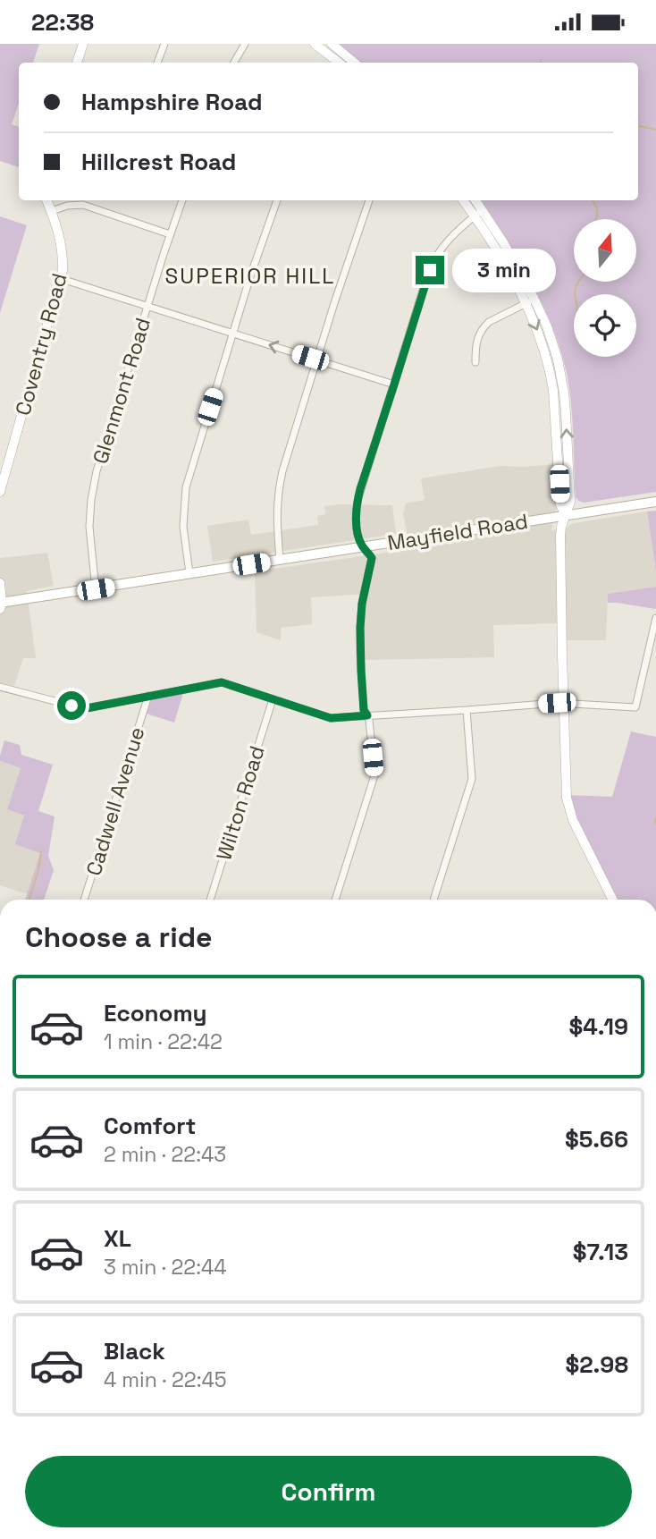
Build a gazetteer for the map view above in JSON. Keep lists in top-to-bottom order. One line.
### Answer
{"streets":{"main road":["Mayfield Road"],"street":["Coventry Road","Glenmont Road","Cadwell Avenue","Wilton Road"]},"crossings":[["Glenmont Road","Mayfield Road"]],"districts":["SUPERIOR HILL"],"north":"top","page":{"status":"22:38","banner":["Hampshire Road","Hillcrest Road"],"bubble":"3 min","heading":"Choose a ride","list":[{"name":"Economy","note":"1 min · 22:42","value":"$4.19"},{"name":"Comfort","note":"2 min · 22:43","value":"$5.66"},{"name":"XL","note":"3 min · 22:44","value":"$7.13"},{"name":"Black","note":"4 min · 22:45","value":"$2.98"}],"buttons":"Confirm"}}
